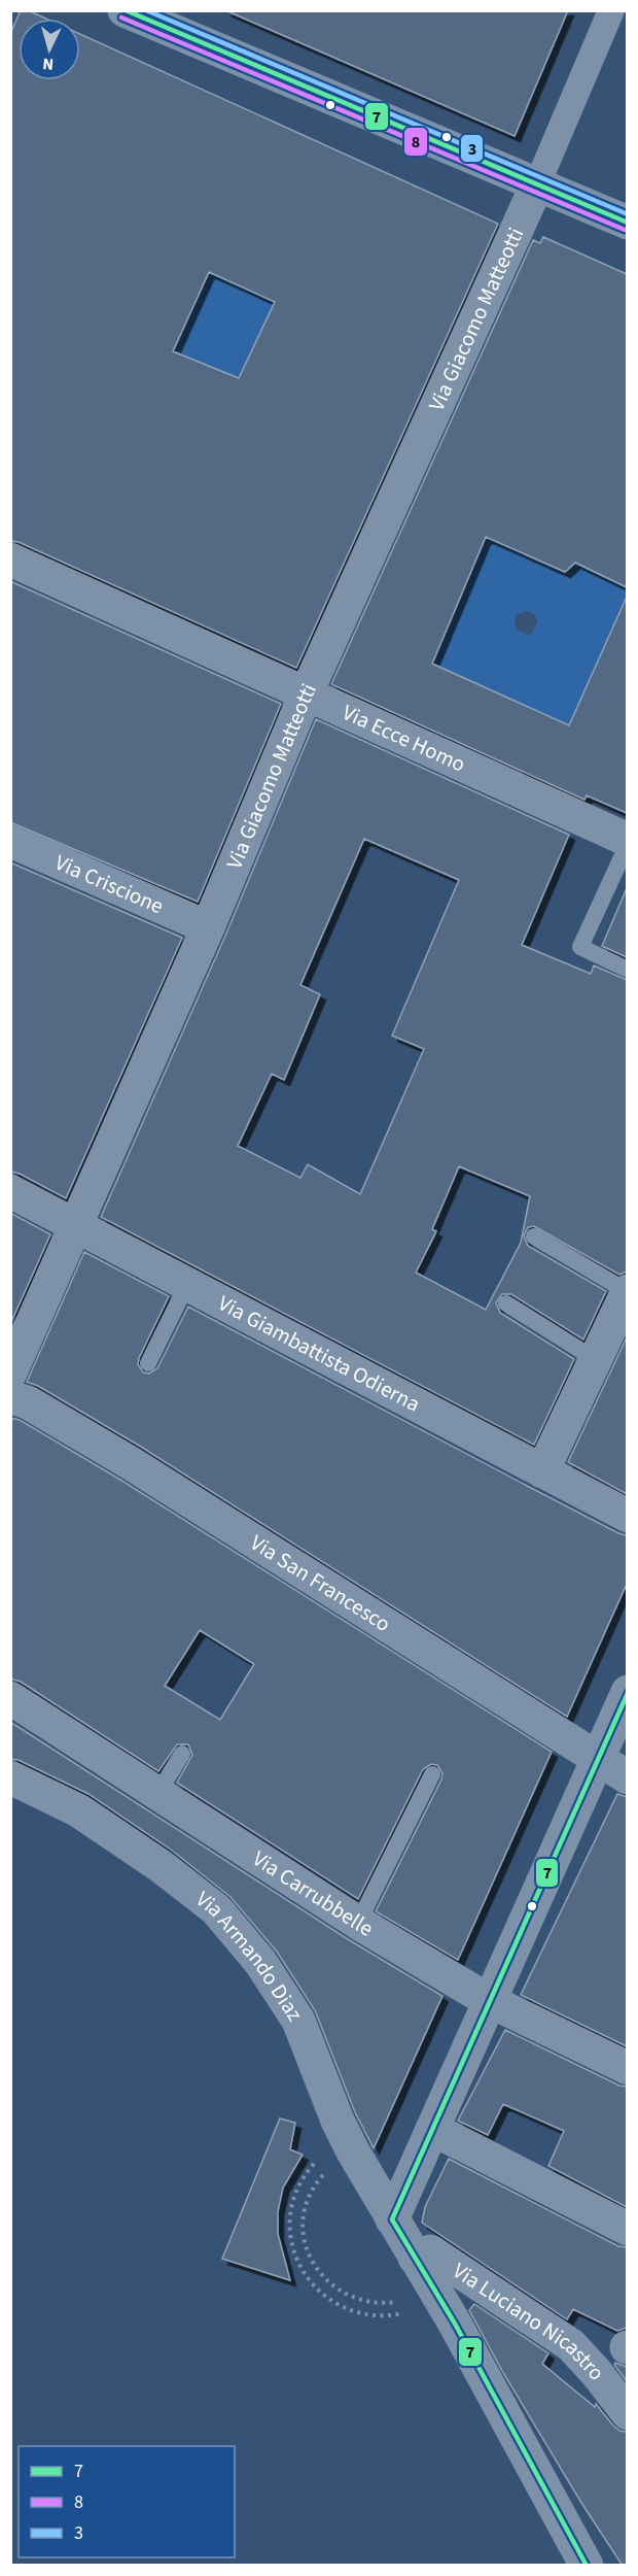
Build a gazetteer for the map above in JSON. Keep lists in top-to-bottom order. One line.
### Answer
{"streets":{"street":["Via Giacomo Matteotti","Via Ecce Homo","Via Criscione","Via Giambattista Odierna","Via San Francesco","Via Carrubbelle","Via Armando Diaz","Via Luciano Nicastro"]},"crossings":[["Via Giacomo Matteotti","Via Ecce Homo"],["Via Giacomo Matteotti","Via Criscione"],["Via Giacomo Matteotti","Via Giambattista Odierna"],["Via Armando Diaz","Via Luciano Nicastro"]],"lines":["transit line 7","transit line 3","transit line 8"],"legend":["7","8","3"],"north":"bottom"}
